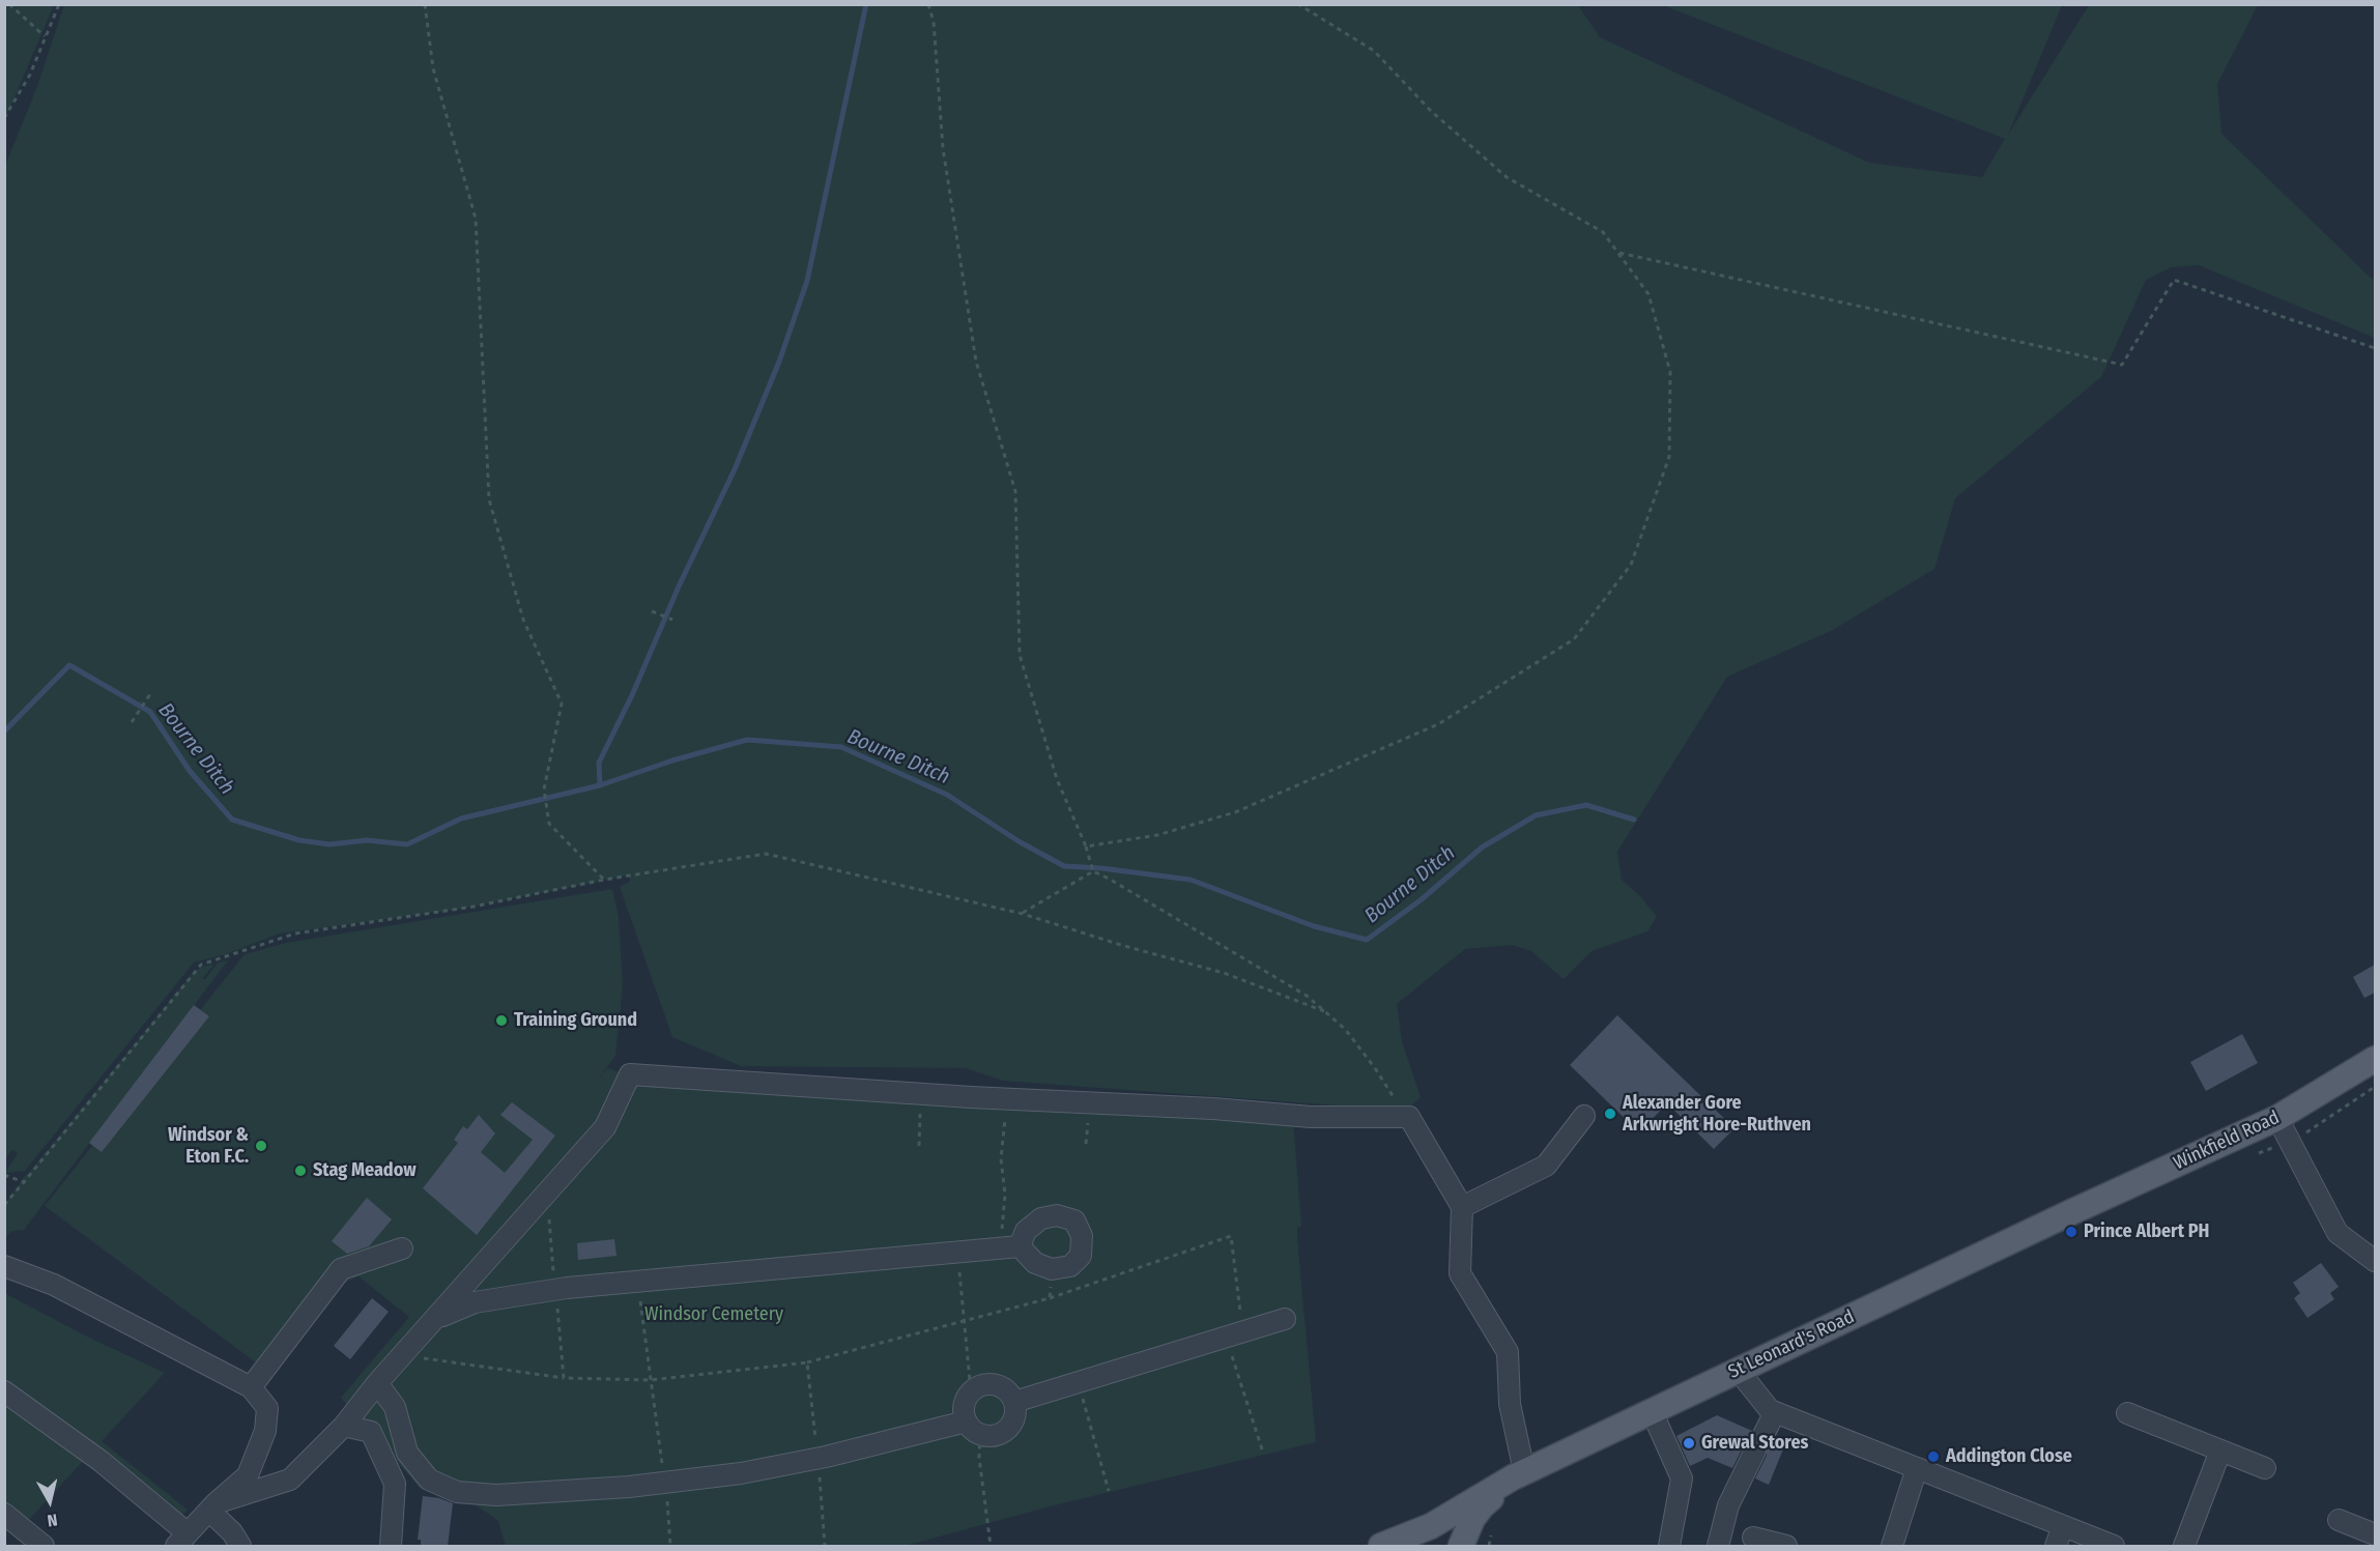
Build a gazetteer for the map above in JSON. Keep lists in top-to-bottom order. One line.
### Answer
{"streets":{"main road":["Winkfield Road","St Leonard's Road"]},"crossings":[["Winkfield Road","St Leonard's Road"]],"water":["Bourne Ditch"],"parks":["Windsor Cemetery"],"places":["Training Ground","Alexander Gore Arkwright Hore-Ruthven","Windsor & Eton F.C.","Stag Meadow","Prince Albert PH","Grewal Stores","Addington Close"],"north":"bottom"}
